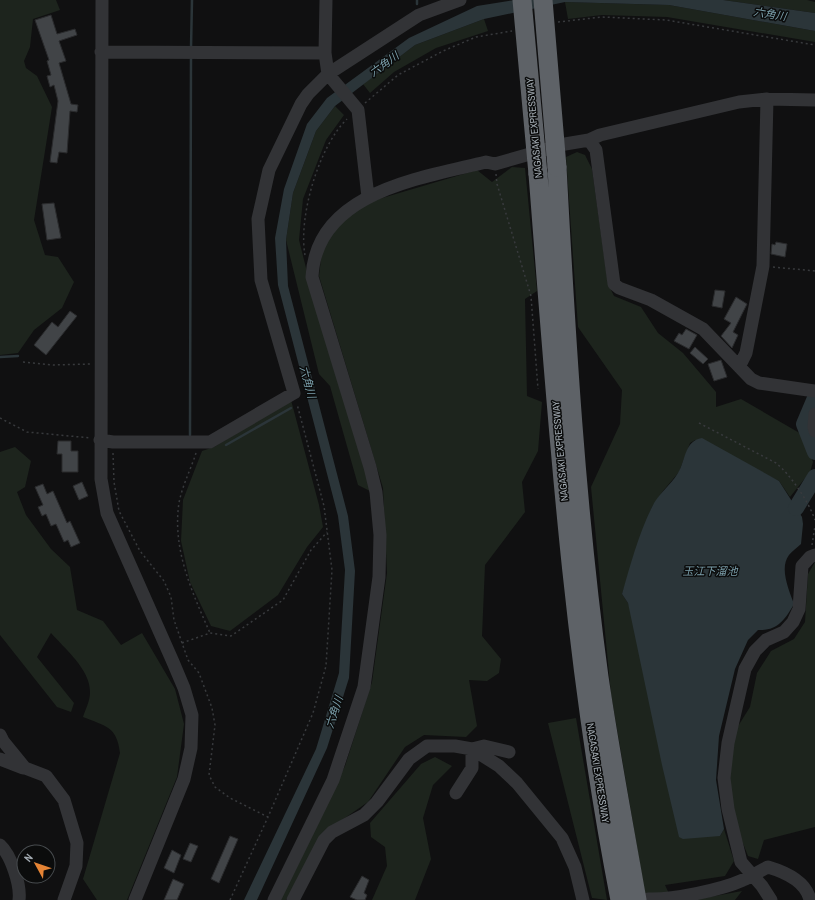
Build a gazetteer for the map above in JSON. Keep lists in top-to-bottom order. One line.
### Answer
{"streets":{"highway":["NAGASAKI EXPRESSWAY"]},"water":["六角川","玉江下溜池"],"north":"top left"}
